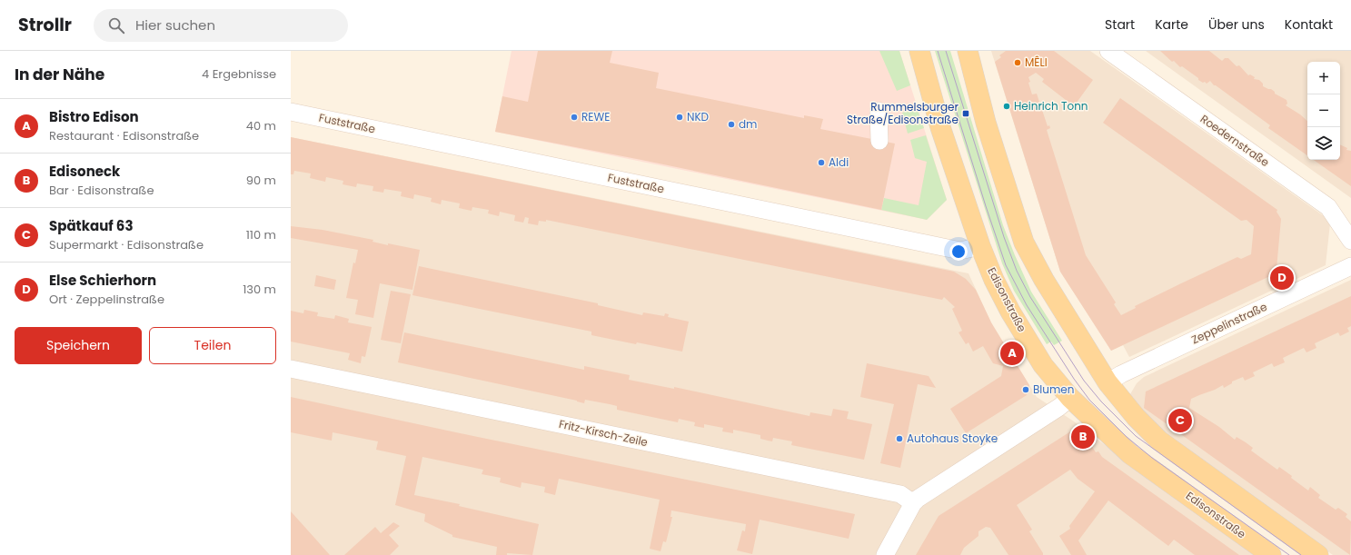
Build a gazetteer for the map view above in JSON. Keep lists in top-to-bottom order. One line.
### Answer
{"streets":{"main road":["Edisonstraße"],"street":["Fuststraße","Roedernstraße","Zeppelinstraße","Fritz-Kirsch-Zeile"]},"crossings":[["Fuststraße","Edisonstraße"]],"places":{"other":["MÊLI","Heinrich Tonn","REWE","NKD","dm","Aldi","Blumen","Autohaus Stoyke"],"transit":["Rummelsburger Straße/Edisonstraße"]},"page":{"header":"Strollr","search":"Hier suchen","nav":["Start","Karte","Über uns","Kontakt"],"heading":["In der Nähe","4 Ergebnisse"],"map_buttons":["+","−"],"list":[{"mark":"A","name":"Bistro Edison","note":"Restaurant · Edisonstraße","value":"40 m"},{"mark":"B","name":"Edisoneck","note":"Bar · Edisonstraße","value":"90 m"},{"mark":"C","name":"Spätkauf 63","note":"Supermarkt · Edisonstraße","value":"110 m"},{"mark":"D","name":"Else Schierhorn","note":"Ort · Zeppelinstraße","value":"130 m"}],"pins":["D","A","C","B"],"buttons":["Speichern","Teilen"]}}
